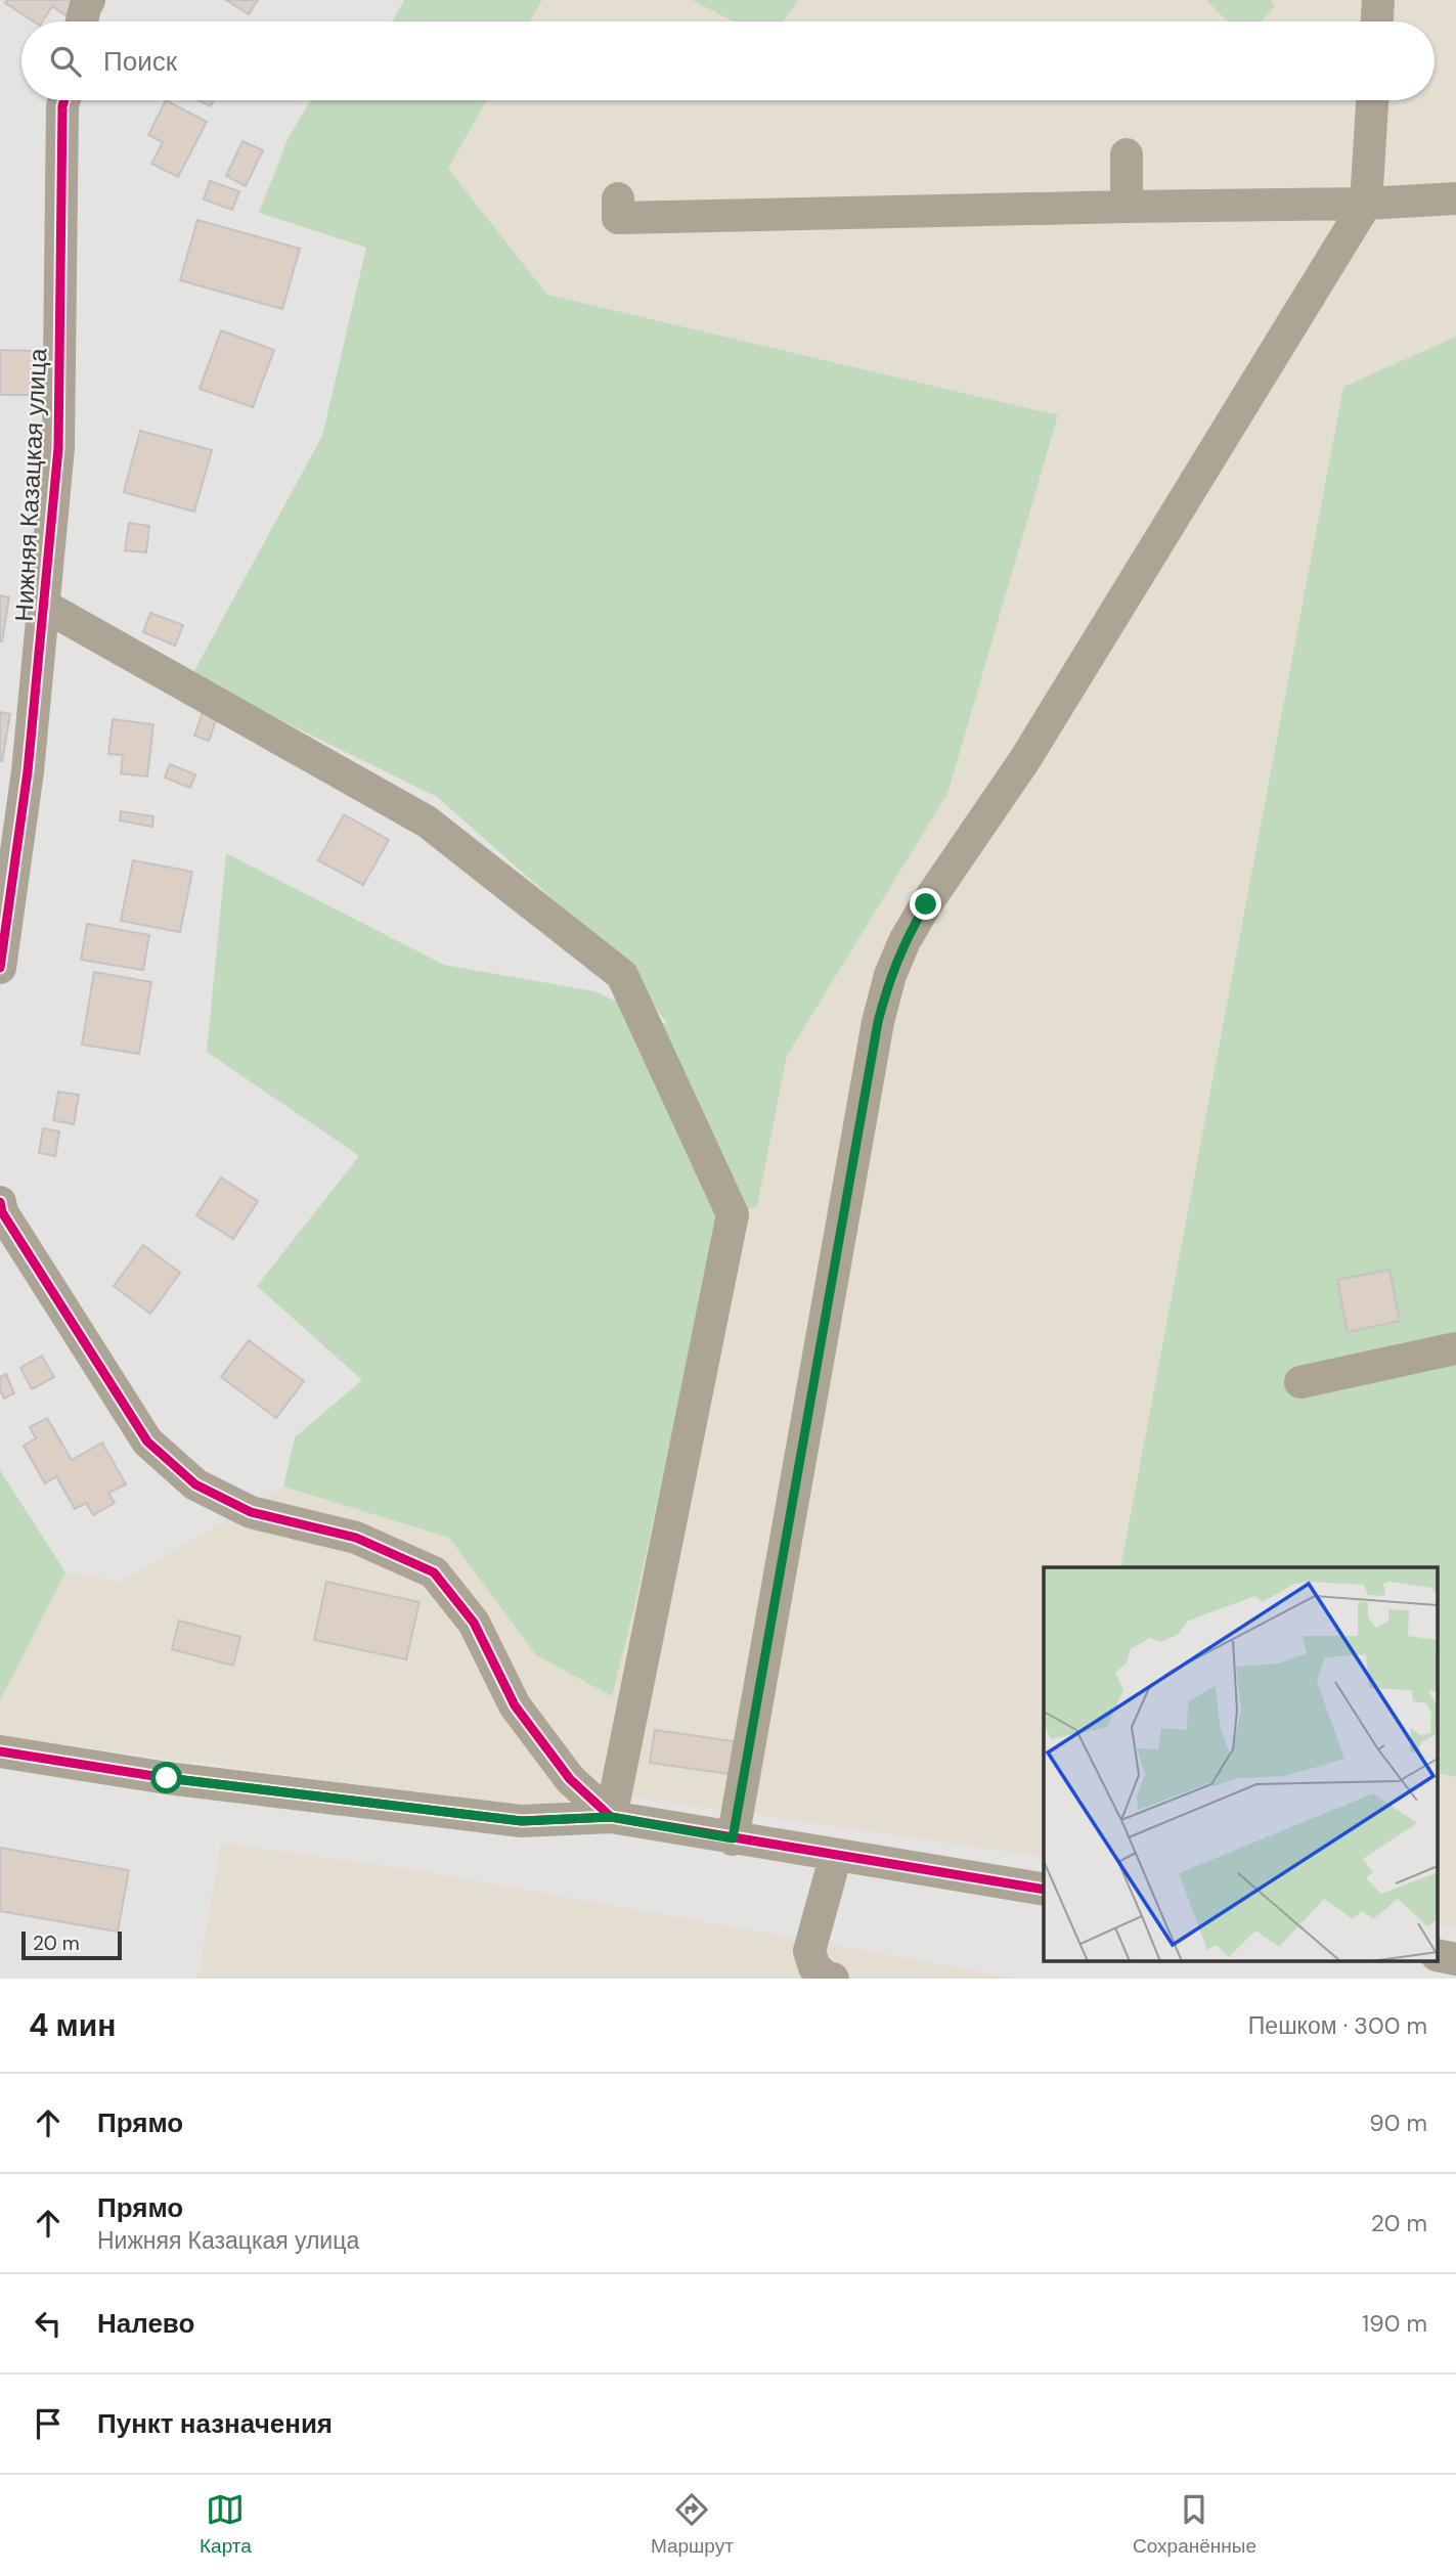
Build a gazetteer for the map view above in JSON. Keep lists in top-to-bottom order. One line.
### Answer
{"streets":{"street":["Нижняя Казацкая улица"]},"scale_bar":"20 m","page":{"search":"Поиск","scale":"20 m","heading":["4 мин","Пешком · 300 m"],"list":[["Прямо","90 m"],["Прямо","Нижняя Казацкая улица","20 m"],["Налево","190 m"],"Пункт назначения"],"nav":["Карта","Маршрут","Сохранённые"]}}
